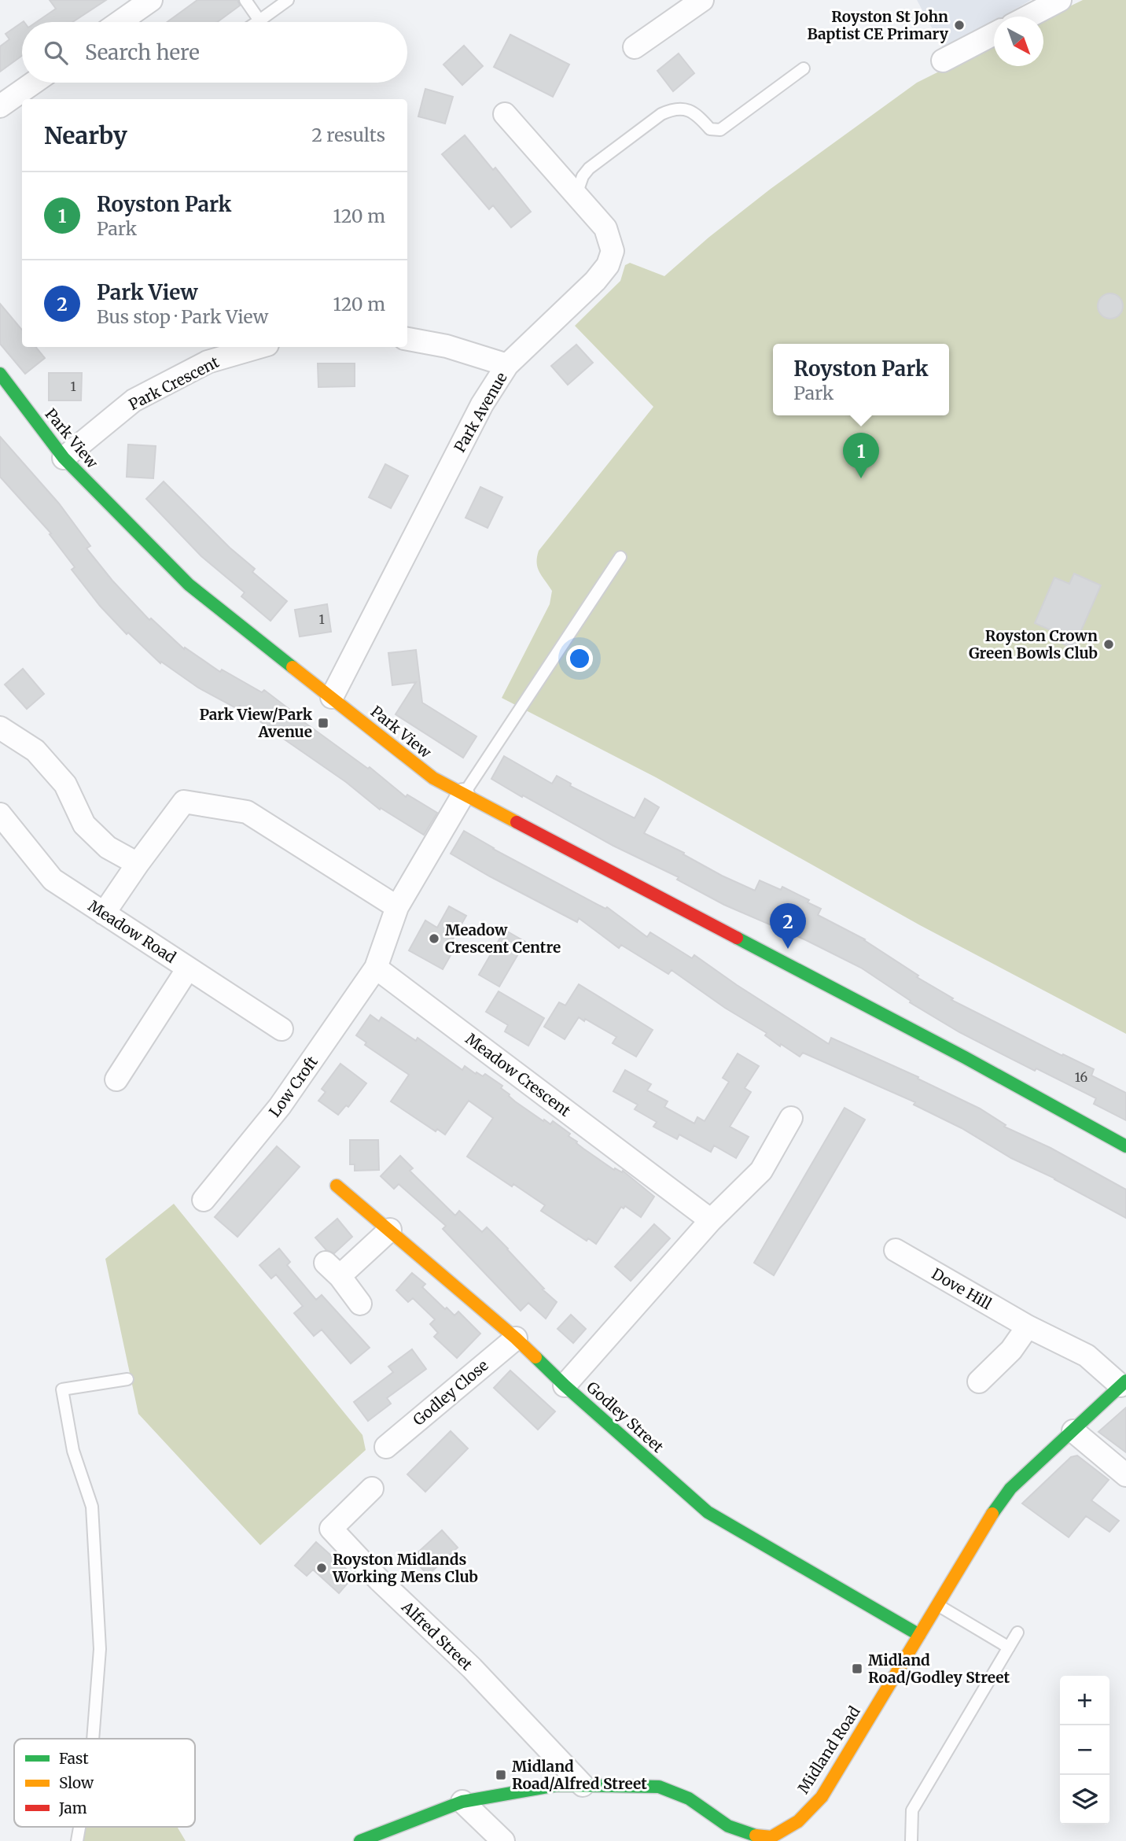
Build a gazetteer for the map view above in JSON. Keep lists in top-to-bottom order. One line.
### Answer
{"streets":{"street":["Park Crescent","Park Avenue","Park View","Meadow Road","Meadow Crescent","Low Croft","Dove Hill","Godley Close","Godley Street","Alfred Street","Midland Road"]},"crossings":[["Park Crescent","Park View"],["Park Avenue","Park View"],["Meadow Crescent","Low Croft"],["Dove Hill","Midland Road"],["Godley Close","Godley Street"],["Godley Street","Midland Road"],["Alfred Street","Midland Road"]],"places":{"other":["Royston St John Baptist CE Primary","Royston Crown Green Bowls Club","Meadow Crescent Centre","Royston Midlands Working Mens Club"],"transit":["Park View/Park Avenue","Midland Road/Godley Street","Midland Road/Alfred Street"]},"house_numbers":["1","1","16"],"legend":["Fast","Slow","Jam"],"north":"bottom right","page":{"search":"Search here","heading":["Nearby","2 results"],"list":[{"mark":"1","name":"Royston Park","note":"Park","value":"120 m"},{"mark":"2","name":"Park View","note":"Bus stop · Park View","value":"120 m"}],"popup":["Royston Park","Park"],"pins":["1","2"],"map_buttons":["+","−"]}}
